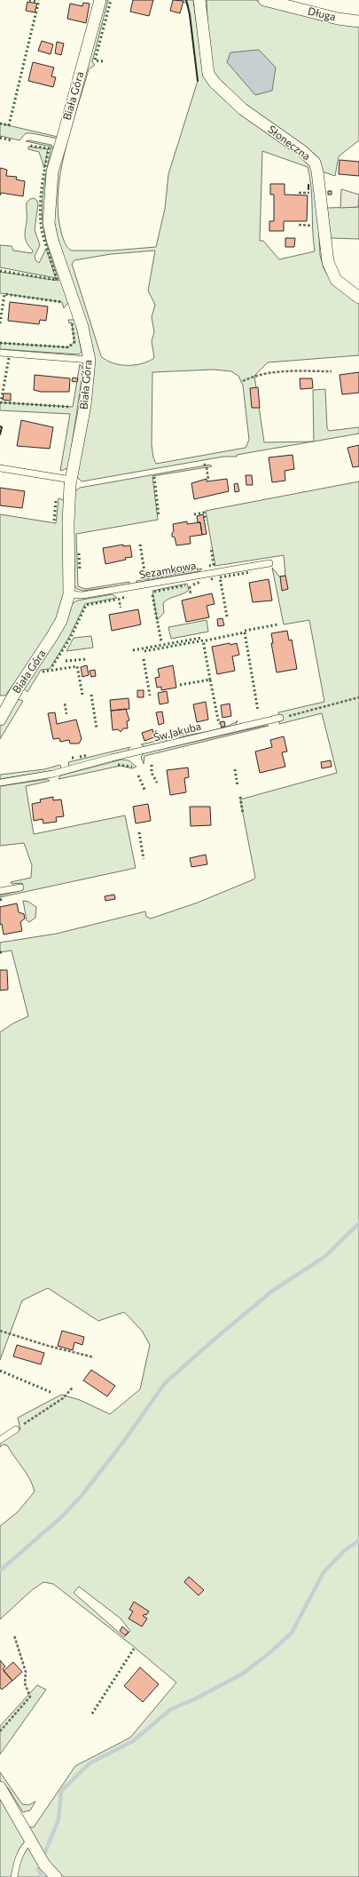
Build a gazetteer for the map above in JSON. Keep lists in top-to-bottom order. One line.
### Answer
{"streets":{"street":["Długa","Biała Góra","Słoneczna"],"lane":["Sezamkowa","Św.Jakuba"]},"crossings":[["Biała Góra","Sezamkowa"]]}
